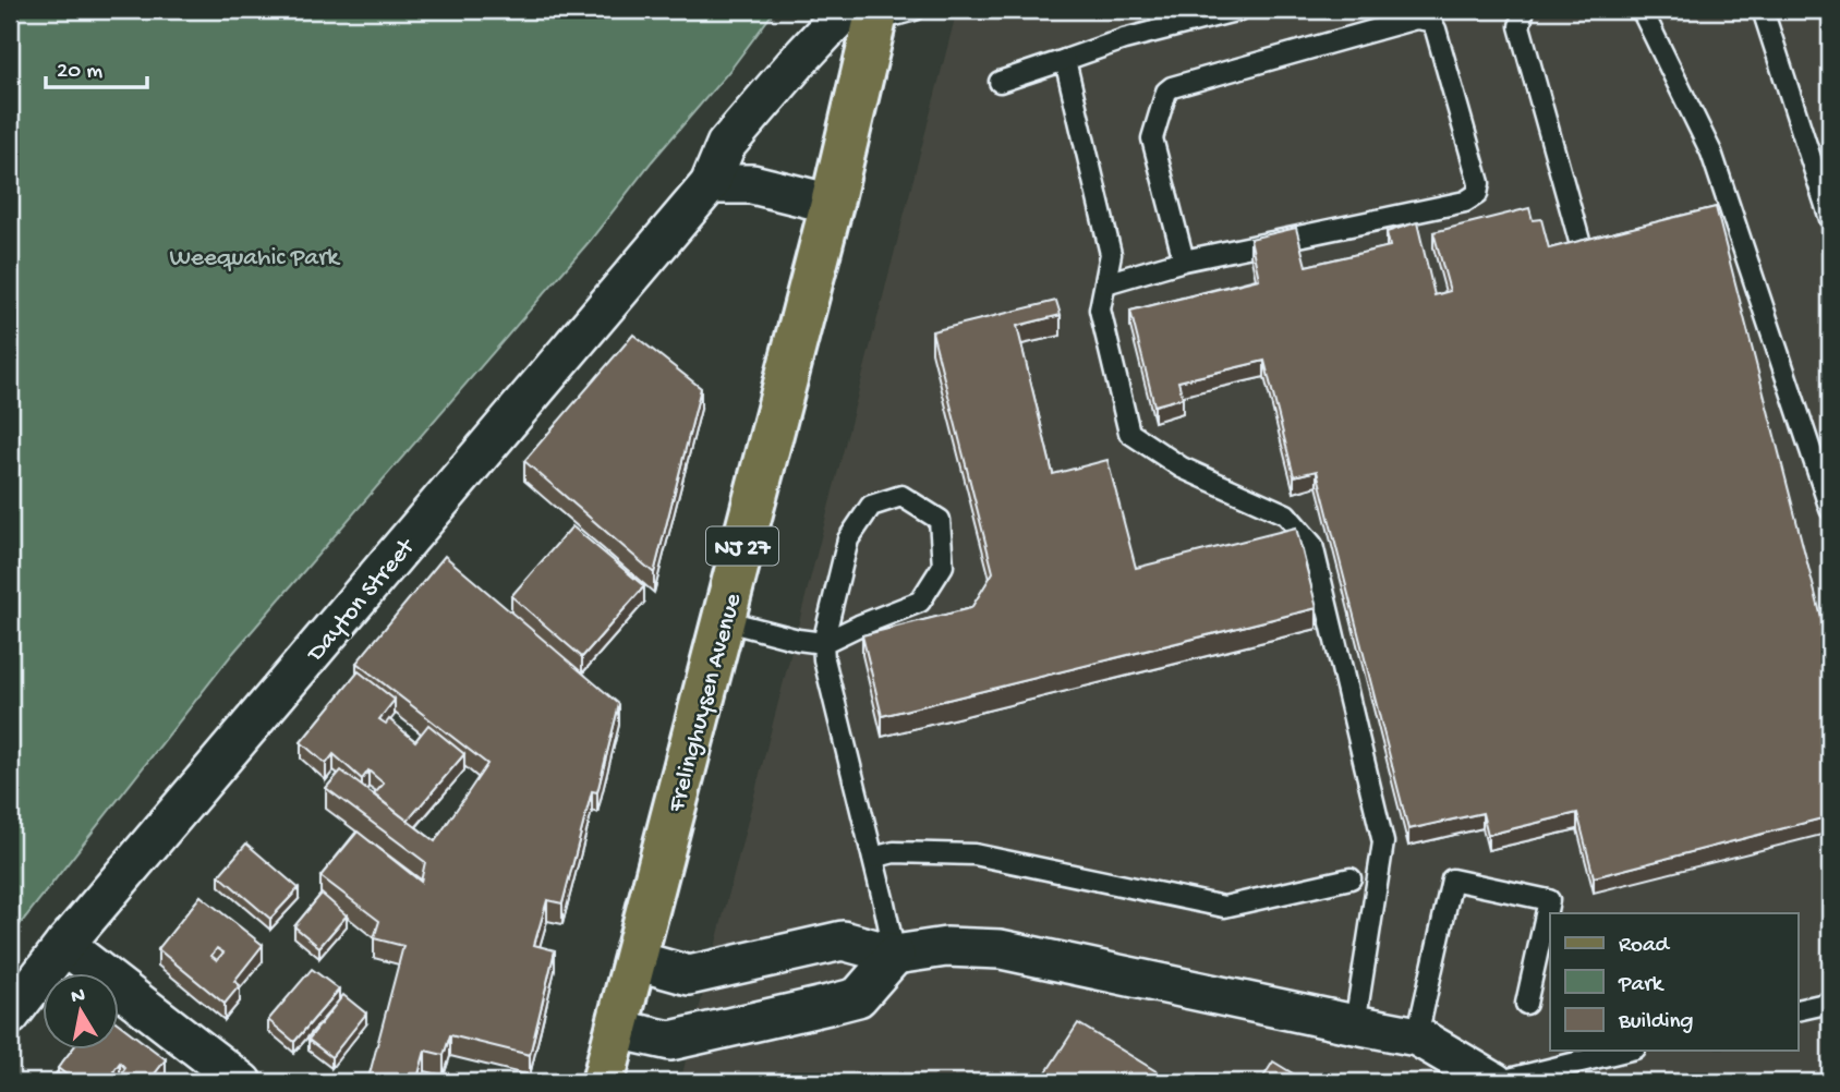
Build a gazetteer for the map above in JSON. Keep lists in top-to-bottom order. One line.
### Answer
{"streets":{"main road":["NJ 27","Frelinghuysen Avenue"],"street":["Dayton Street"]},"crossings":[["Dayton Street","Frelinghuysen Avenue"]],"parks":["Weequahic Park"],"legend":["Road","Park","Building"],"scale_bar":"20 m","north":"top"}
